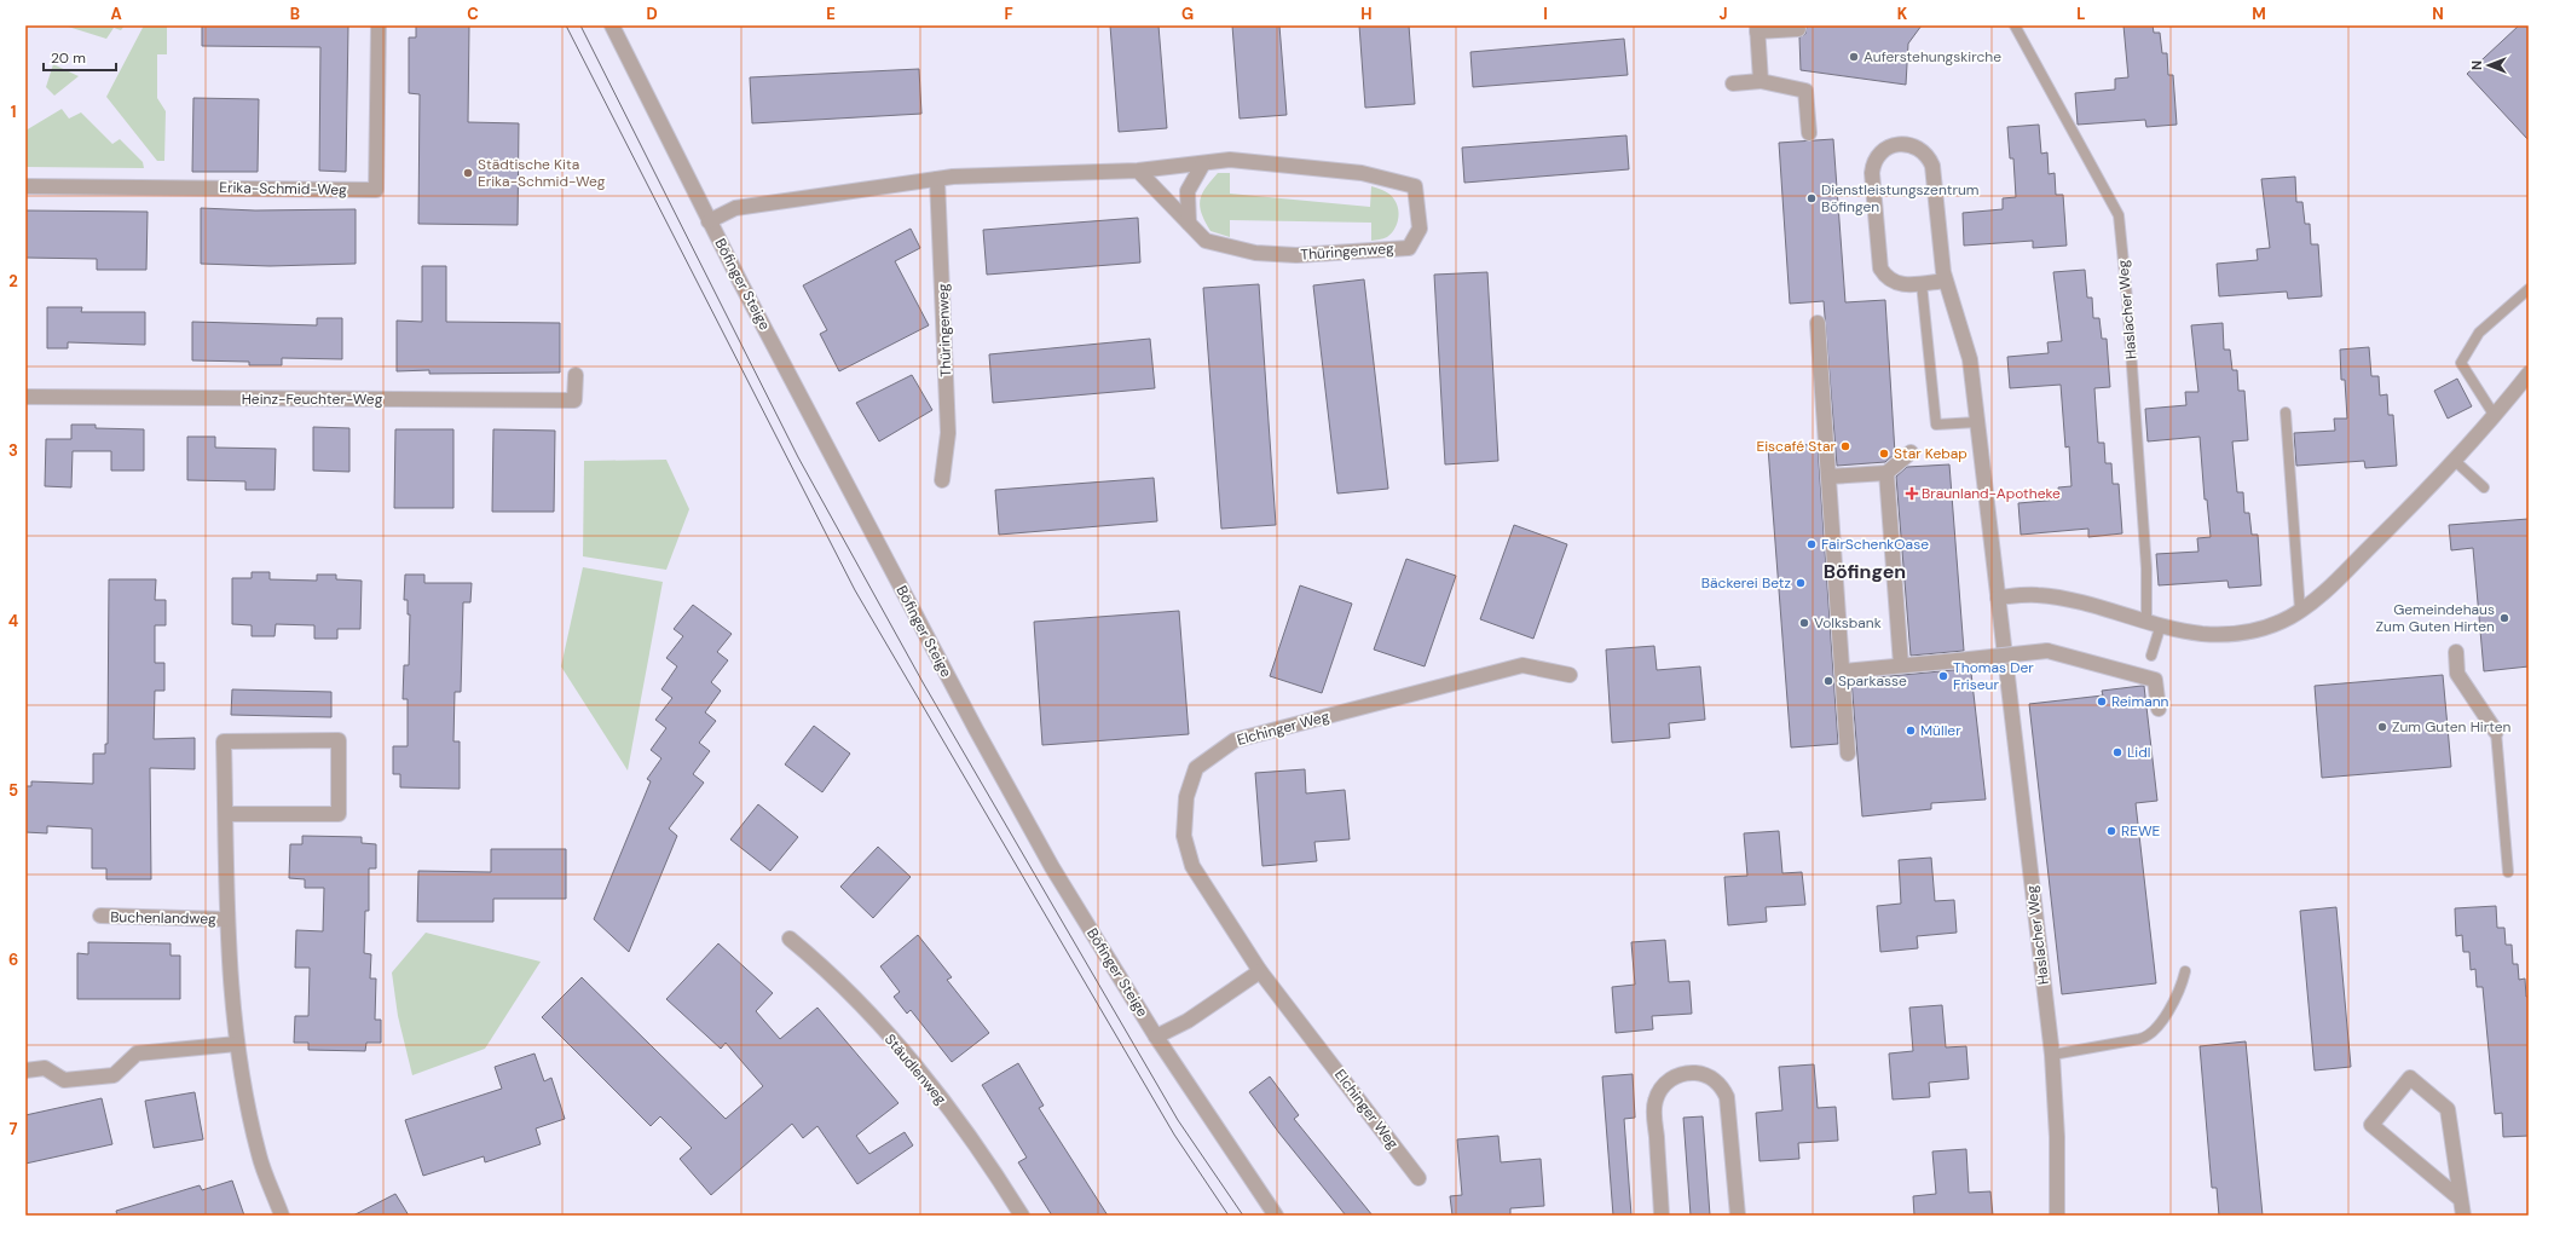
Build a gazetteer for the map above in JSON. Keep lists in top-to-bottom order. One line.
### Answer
{"streets":{"street":["Erika-Schmid-Weg","Thüringenweg","Böfinger Steige","Haslacher Weg","Heinz-Feuchter-Weg","Elchinger Weg","Buchenlandweg","Stäudlenweg"]},"crossings":[["Thüringenweg","Böfinger Steige"]],"districts":["Böfingen"],"places":{"other":["Auferstehungskirche","Städtische Kita Erika-Schmid-Weg","Dienstleistungszentrum Böfingen","Eiscafé Star","Star Kebap","FairSchenkOase","Bäckerei Betz","Gemeindehaus Zum Guten Hirten","Volksbank","Thomas Der Friseur","Sparkasse","Reimann","Zum Guten Hirten","Müller","Lidl","REWE"],"health":["Braunland-Apotheke"]},"scale_bar":"20 m","north":"left","grid":{"columns":["A","B","C","D","E","F","G","H","I","J","K","L","M","N"],"rows":["1","2","3","4","5","6","7"]}}
